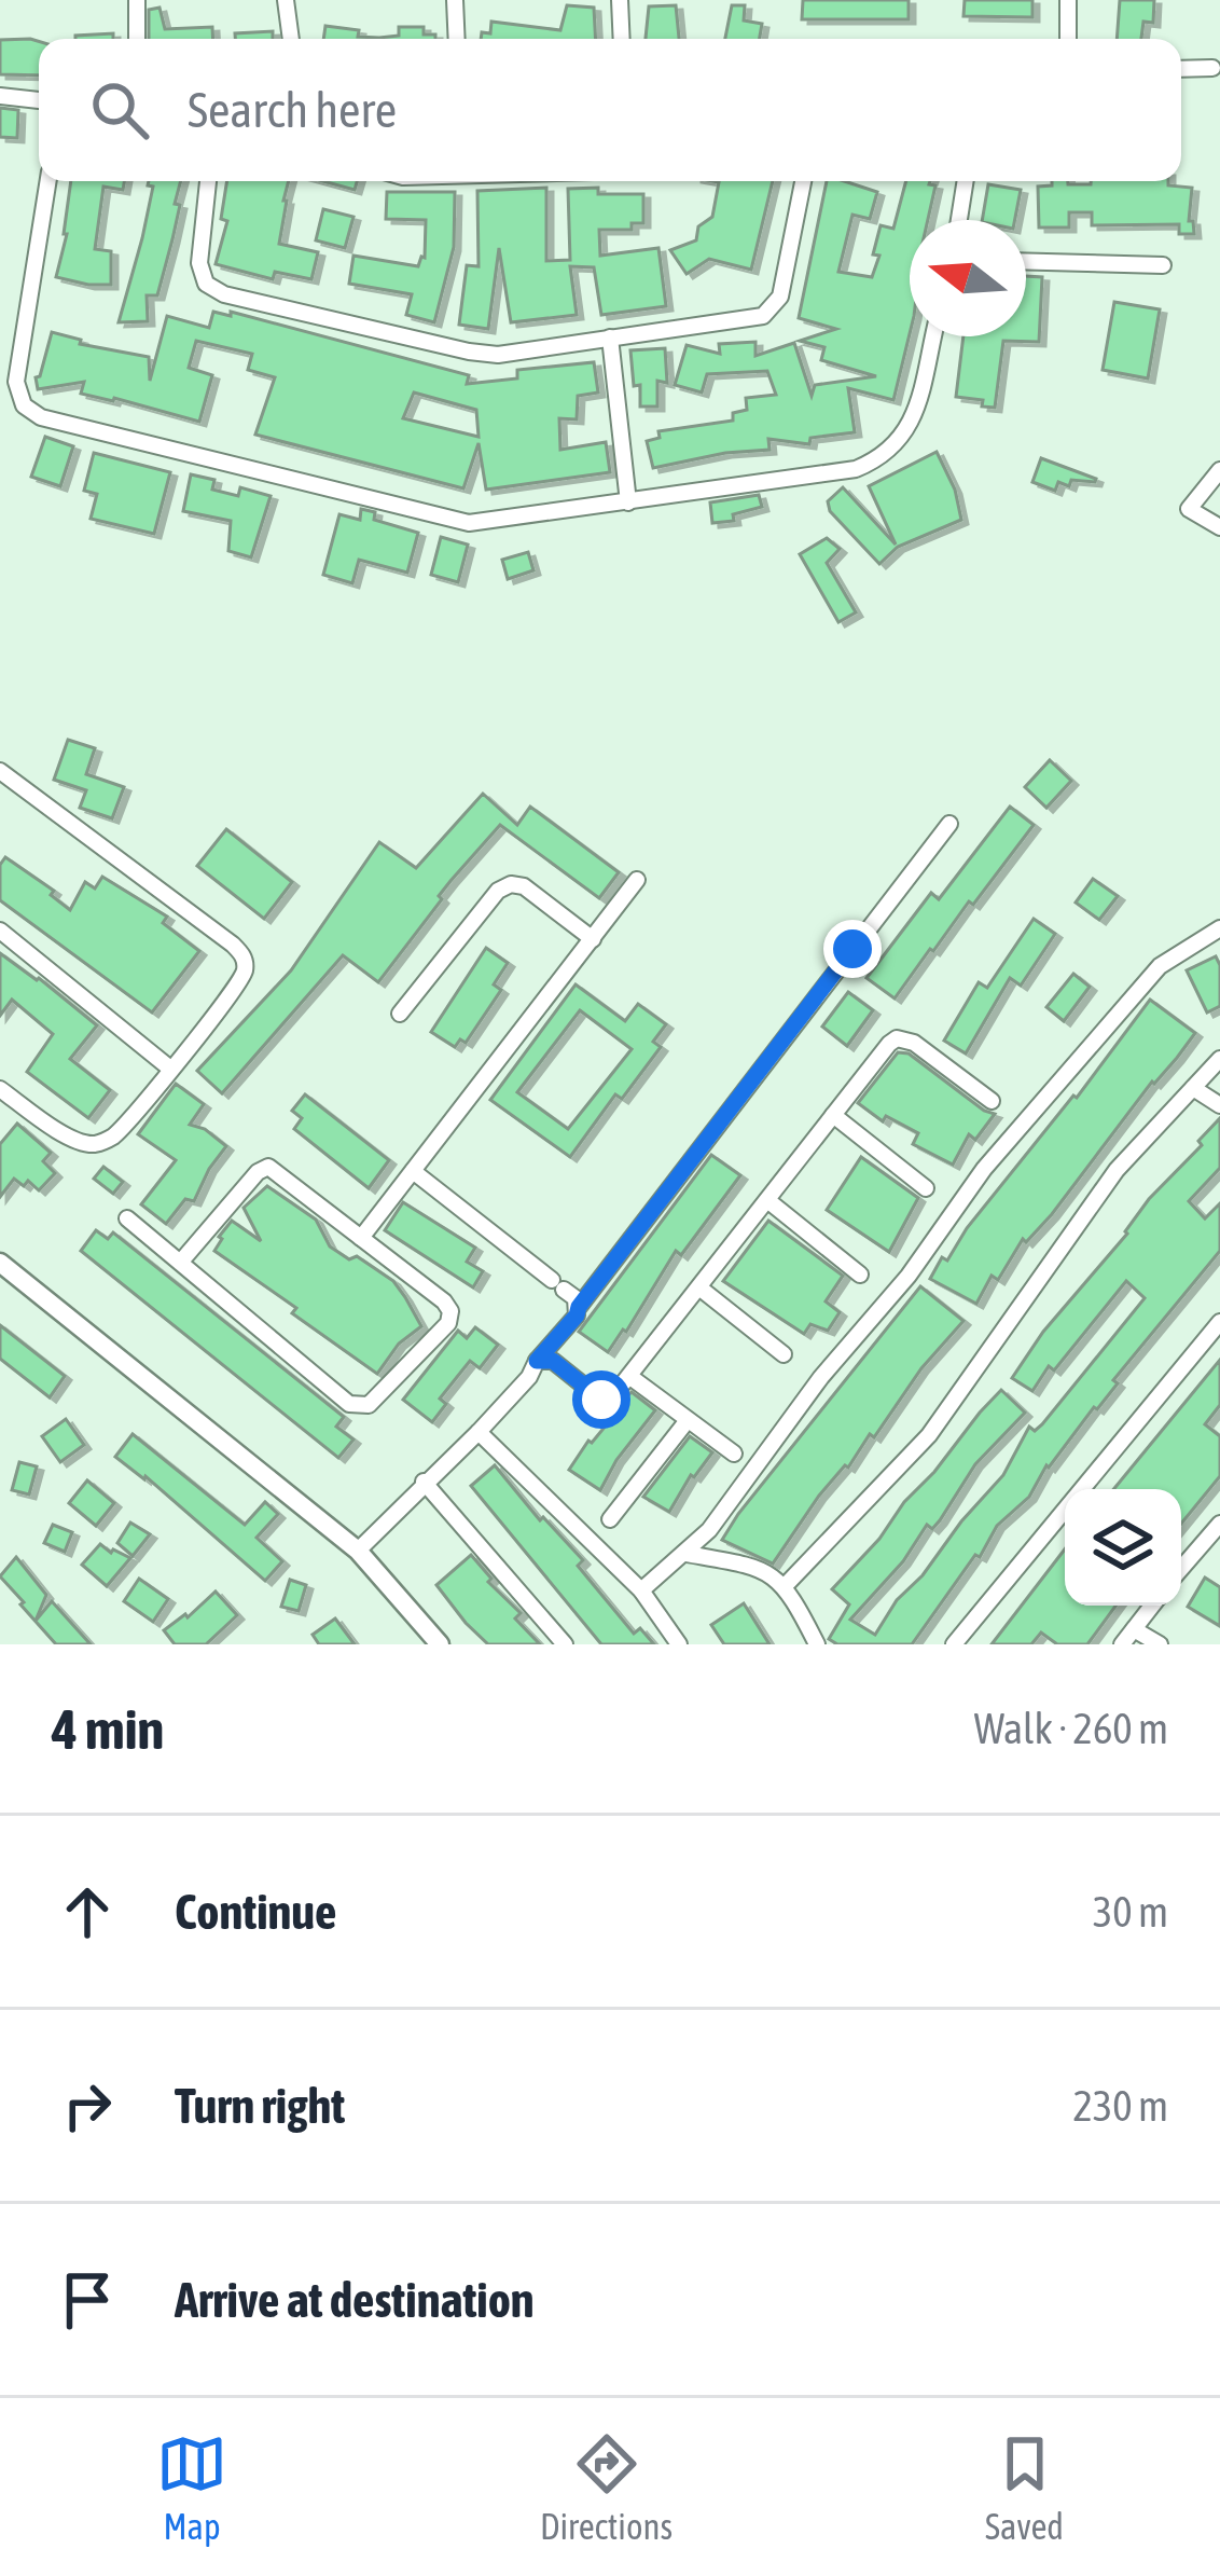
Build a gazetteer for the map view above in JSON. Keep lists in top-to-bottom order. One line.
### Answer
{"north":"left","page":{"search":"Search here","heading":["4 min","Walk · 260 m"],"list":[["Continue","30 m"],["Turn right","230 m"],"Arrive at destination"],"nav":["Map","Directions","Saved"]}}
